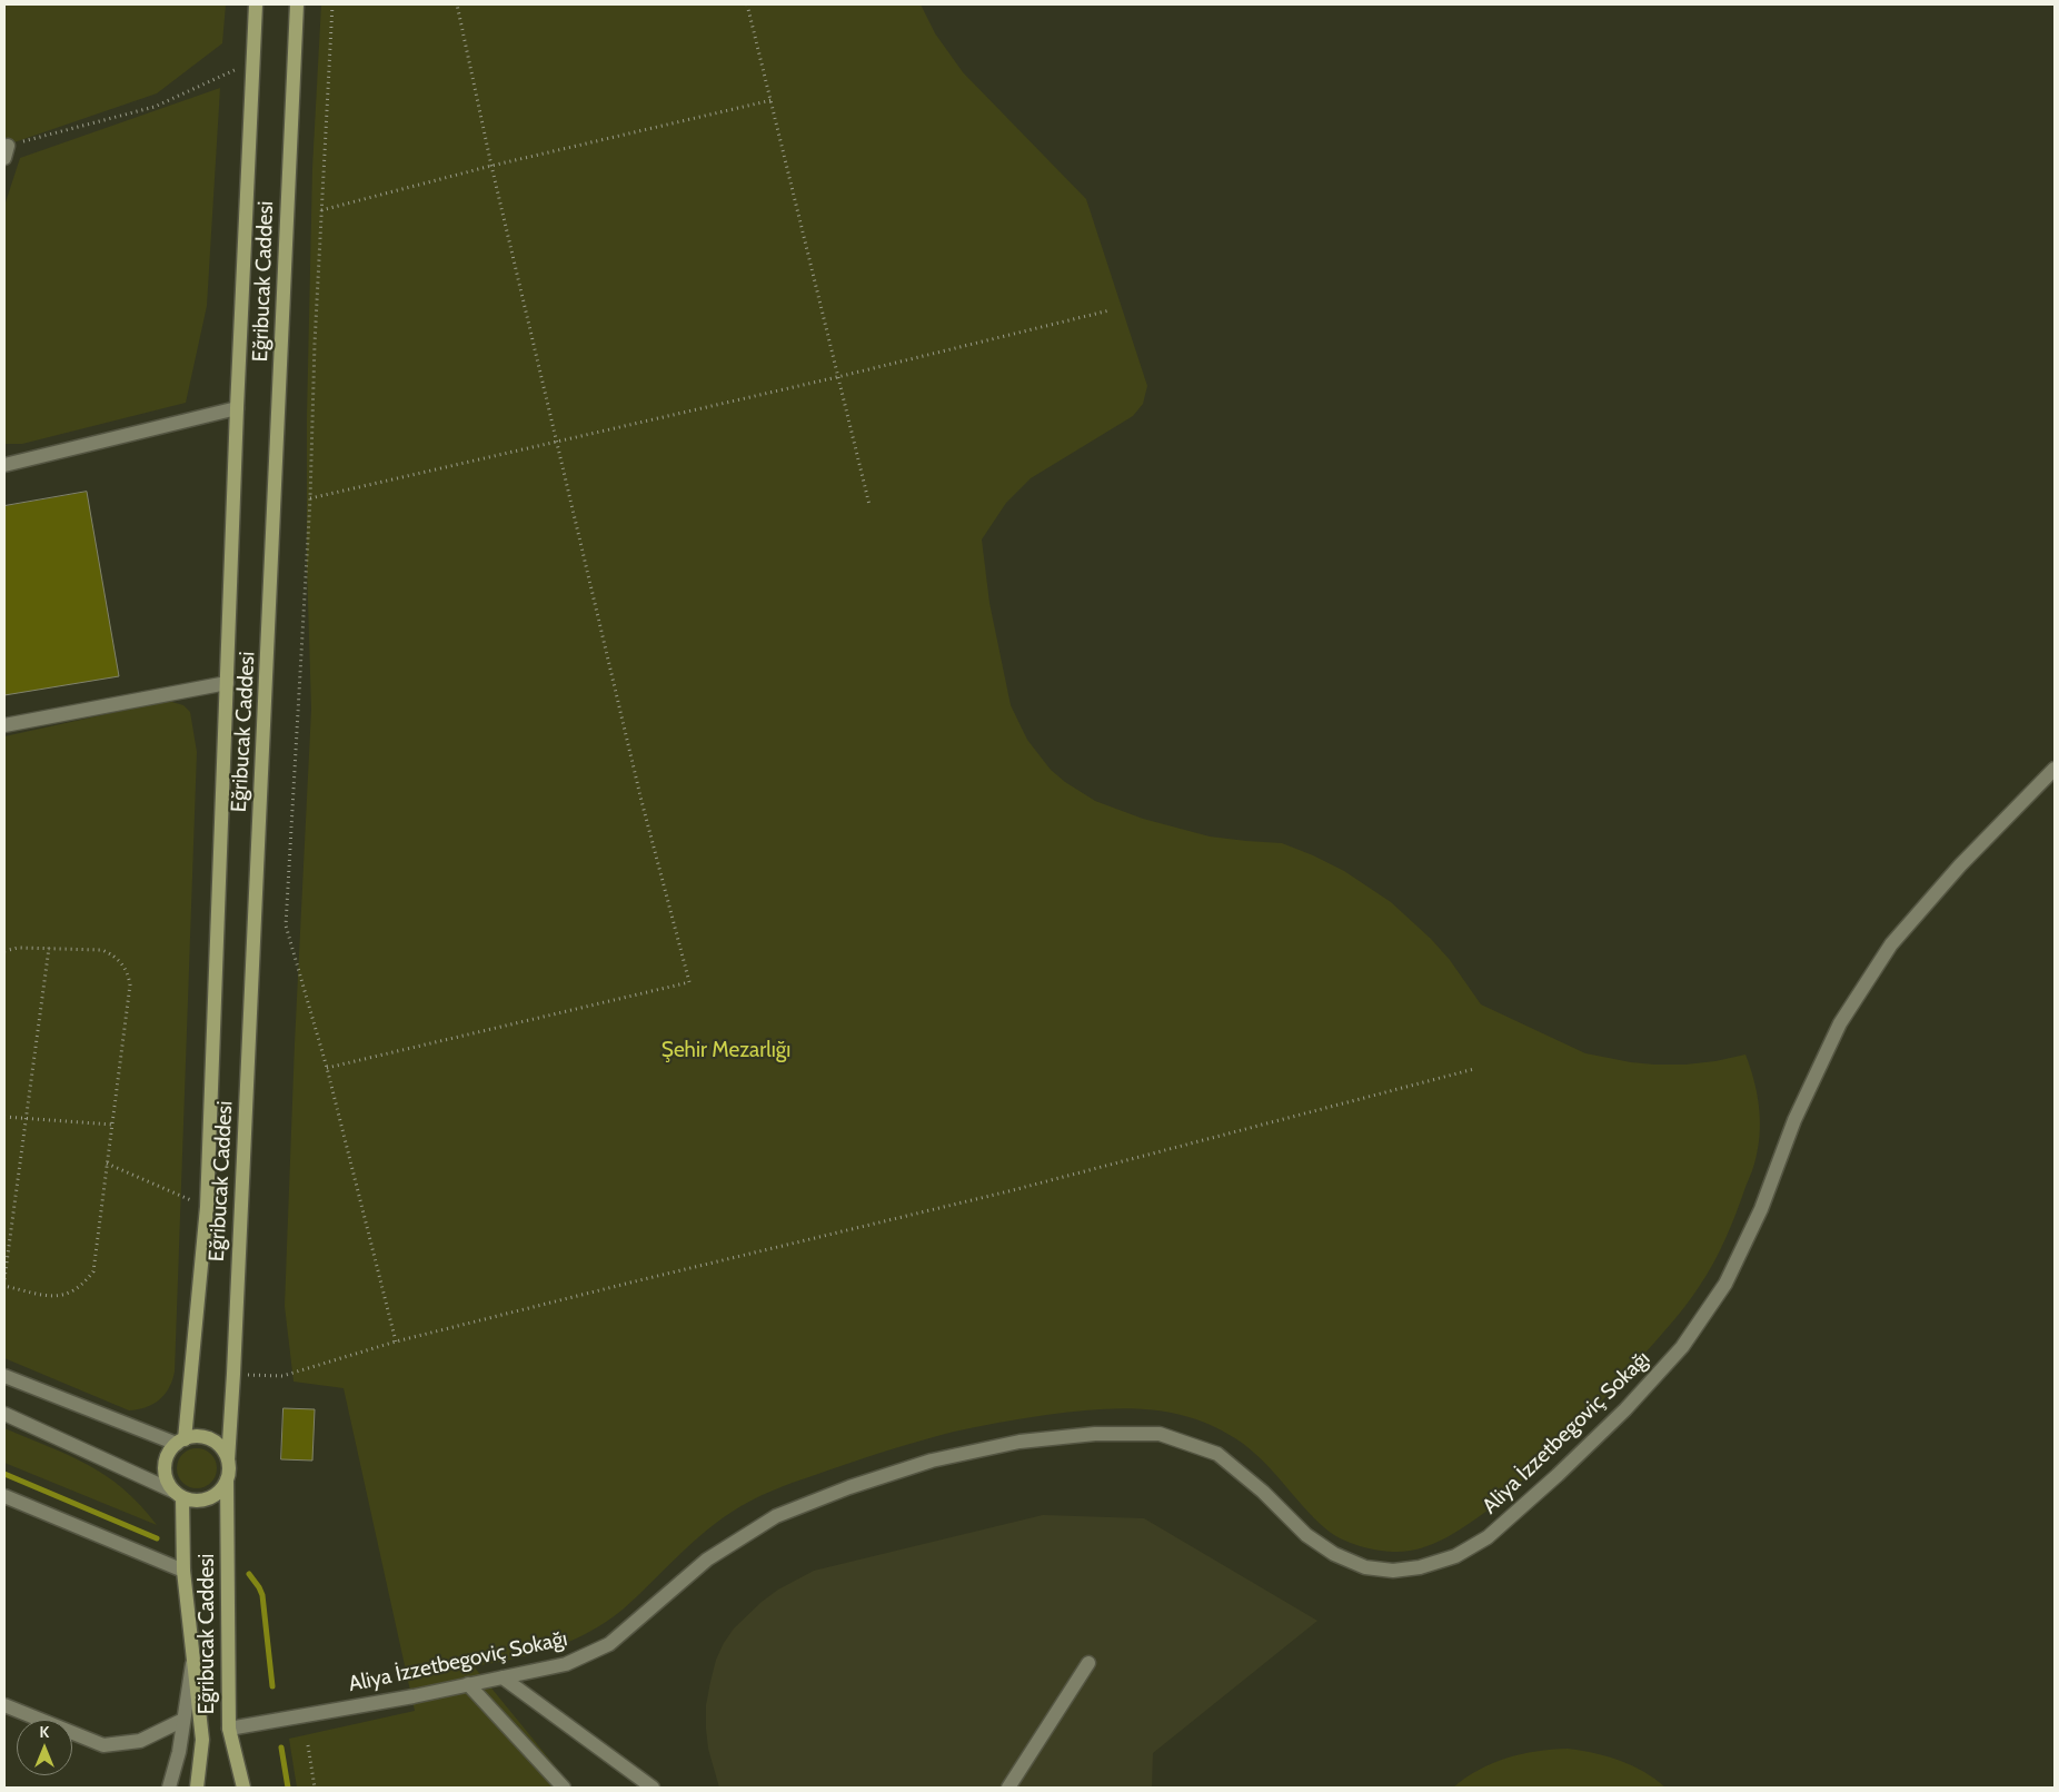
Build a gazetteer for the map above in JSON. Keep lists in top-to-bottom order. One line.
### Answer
{"streets":{"main road":["Eğribucak Caddesi"],"street":["Aliya İzzetbegoviç Sokağı"]},"crossings":[["Eğribucak Caddesi","Aliya İzzetbegoviç Sokağı"]],"parks":["Şehir Mezarlığı"],"north":"top"}
